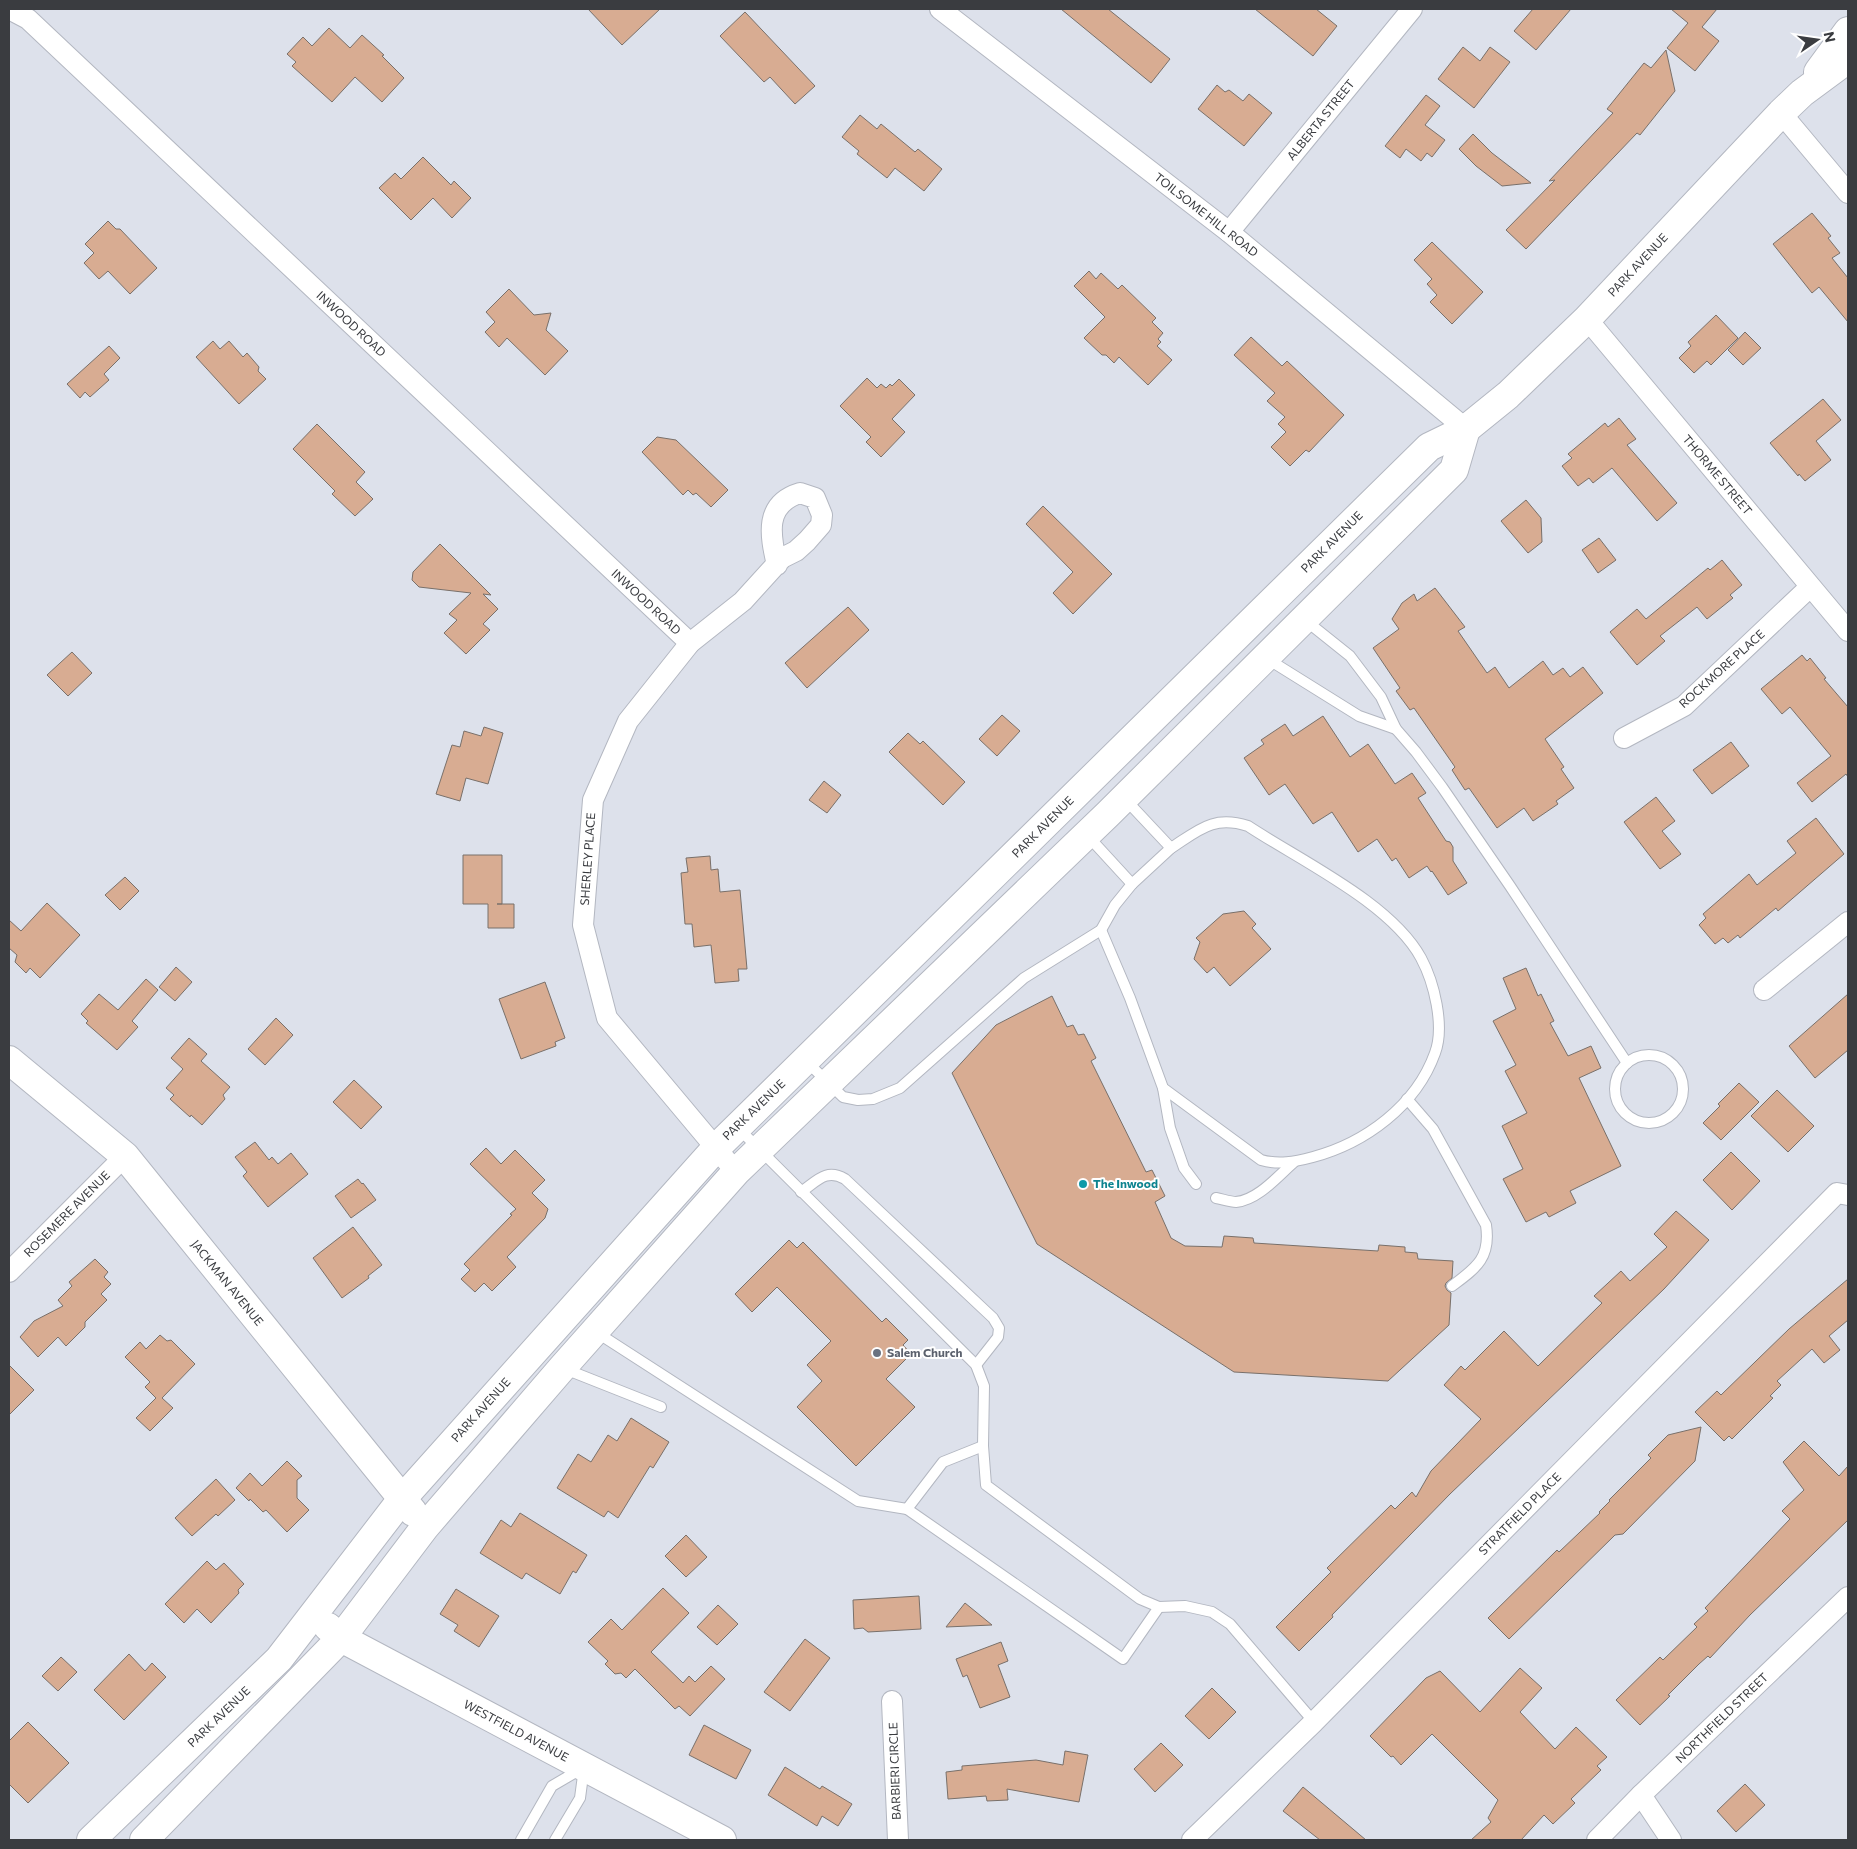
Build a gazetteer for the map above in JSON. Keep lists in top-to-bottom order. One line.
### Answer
{"streets":{"main road":["PARK AVENUE","JACKMAN AVENUE","WESTFIELD AVENUE"],"street":["ALBERTA STREET","TOILSOME HILL ROAD","INWOOD ROAD","THORME STREET","ROCKMORE PLACE","SHERLEY PLACE","ROSEMERE AVENUE","STRATFIELD PLACE","NORTHFIELD STREET","BARBIERI CIRCLE"]},"crossings":[["ALBERTA STREET","TOILSOME HILL ROAD"],["TOILSOME HILL ROAD","PARK AVENUE"],["PARK AVENUE","THORME STREET"],["PARK AVENUE","SHERLEY PLACE"],["PARK AVENUE","JACKMAN AVENUE"],["PARK AVENUE","WESTFIELD AVENUE"],["INWOOD ROAD","SHERLEY PLACE"],["THORME STREET","ROCKMORE PLACE"],["ROSEMERE AVENUE","JACKMAN AVENUE"]],"places":["The Inwood","Salem Church"],"north":"right"}
